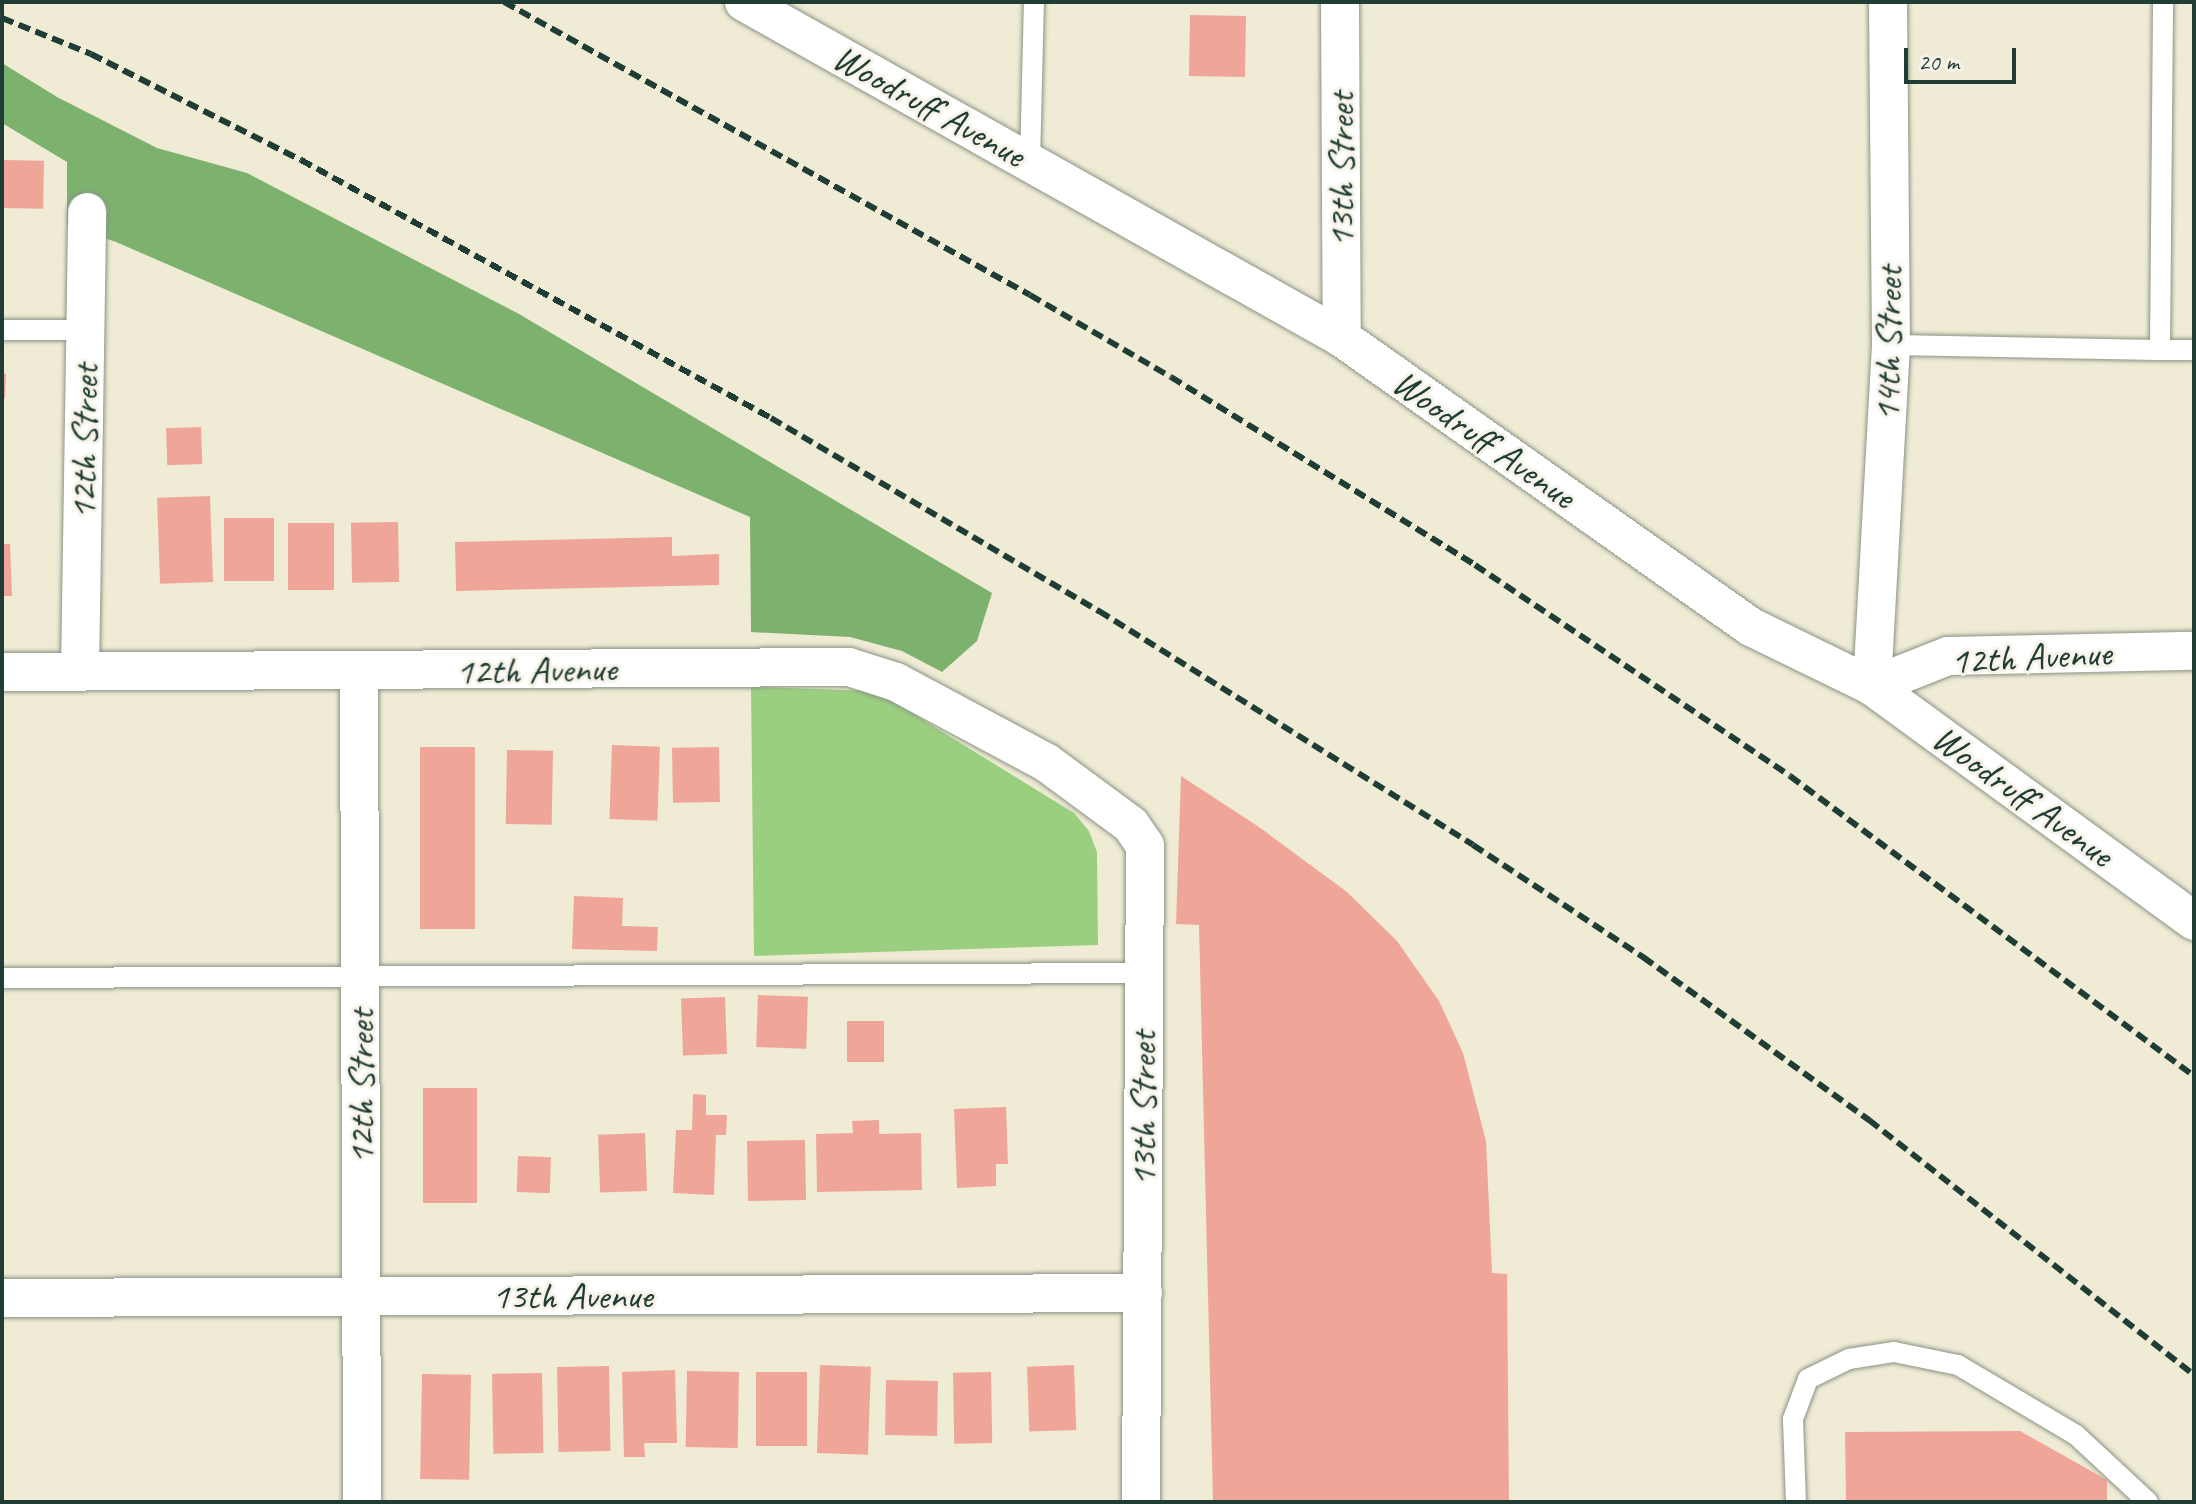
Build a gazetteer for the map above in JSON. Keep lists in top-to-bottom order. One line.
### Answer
{"streets":{"street":["Woodruff Avenue","13th Street","14th Street","12th Street","12th Avenue","13th Avenue"]},"crossings":[["Woodruff Avenue","13th Street"],["Woodruff Avenue","14th Street"],["Woodruff Avenue","12th Avenue"],["13th Street","12th Avenue"],["13th Street","13th Avenue"],["14th Street","12th Avenue"],["12th Street","12th Avenue"],["12th Street","13th Avenue"]],"scale_bar":"20 m"}
